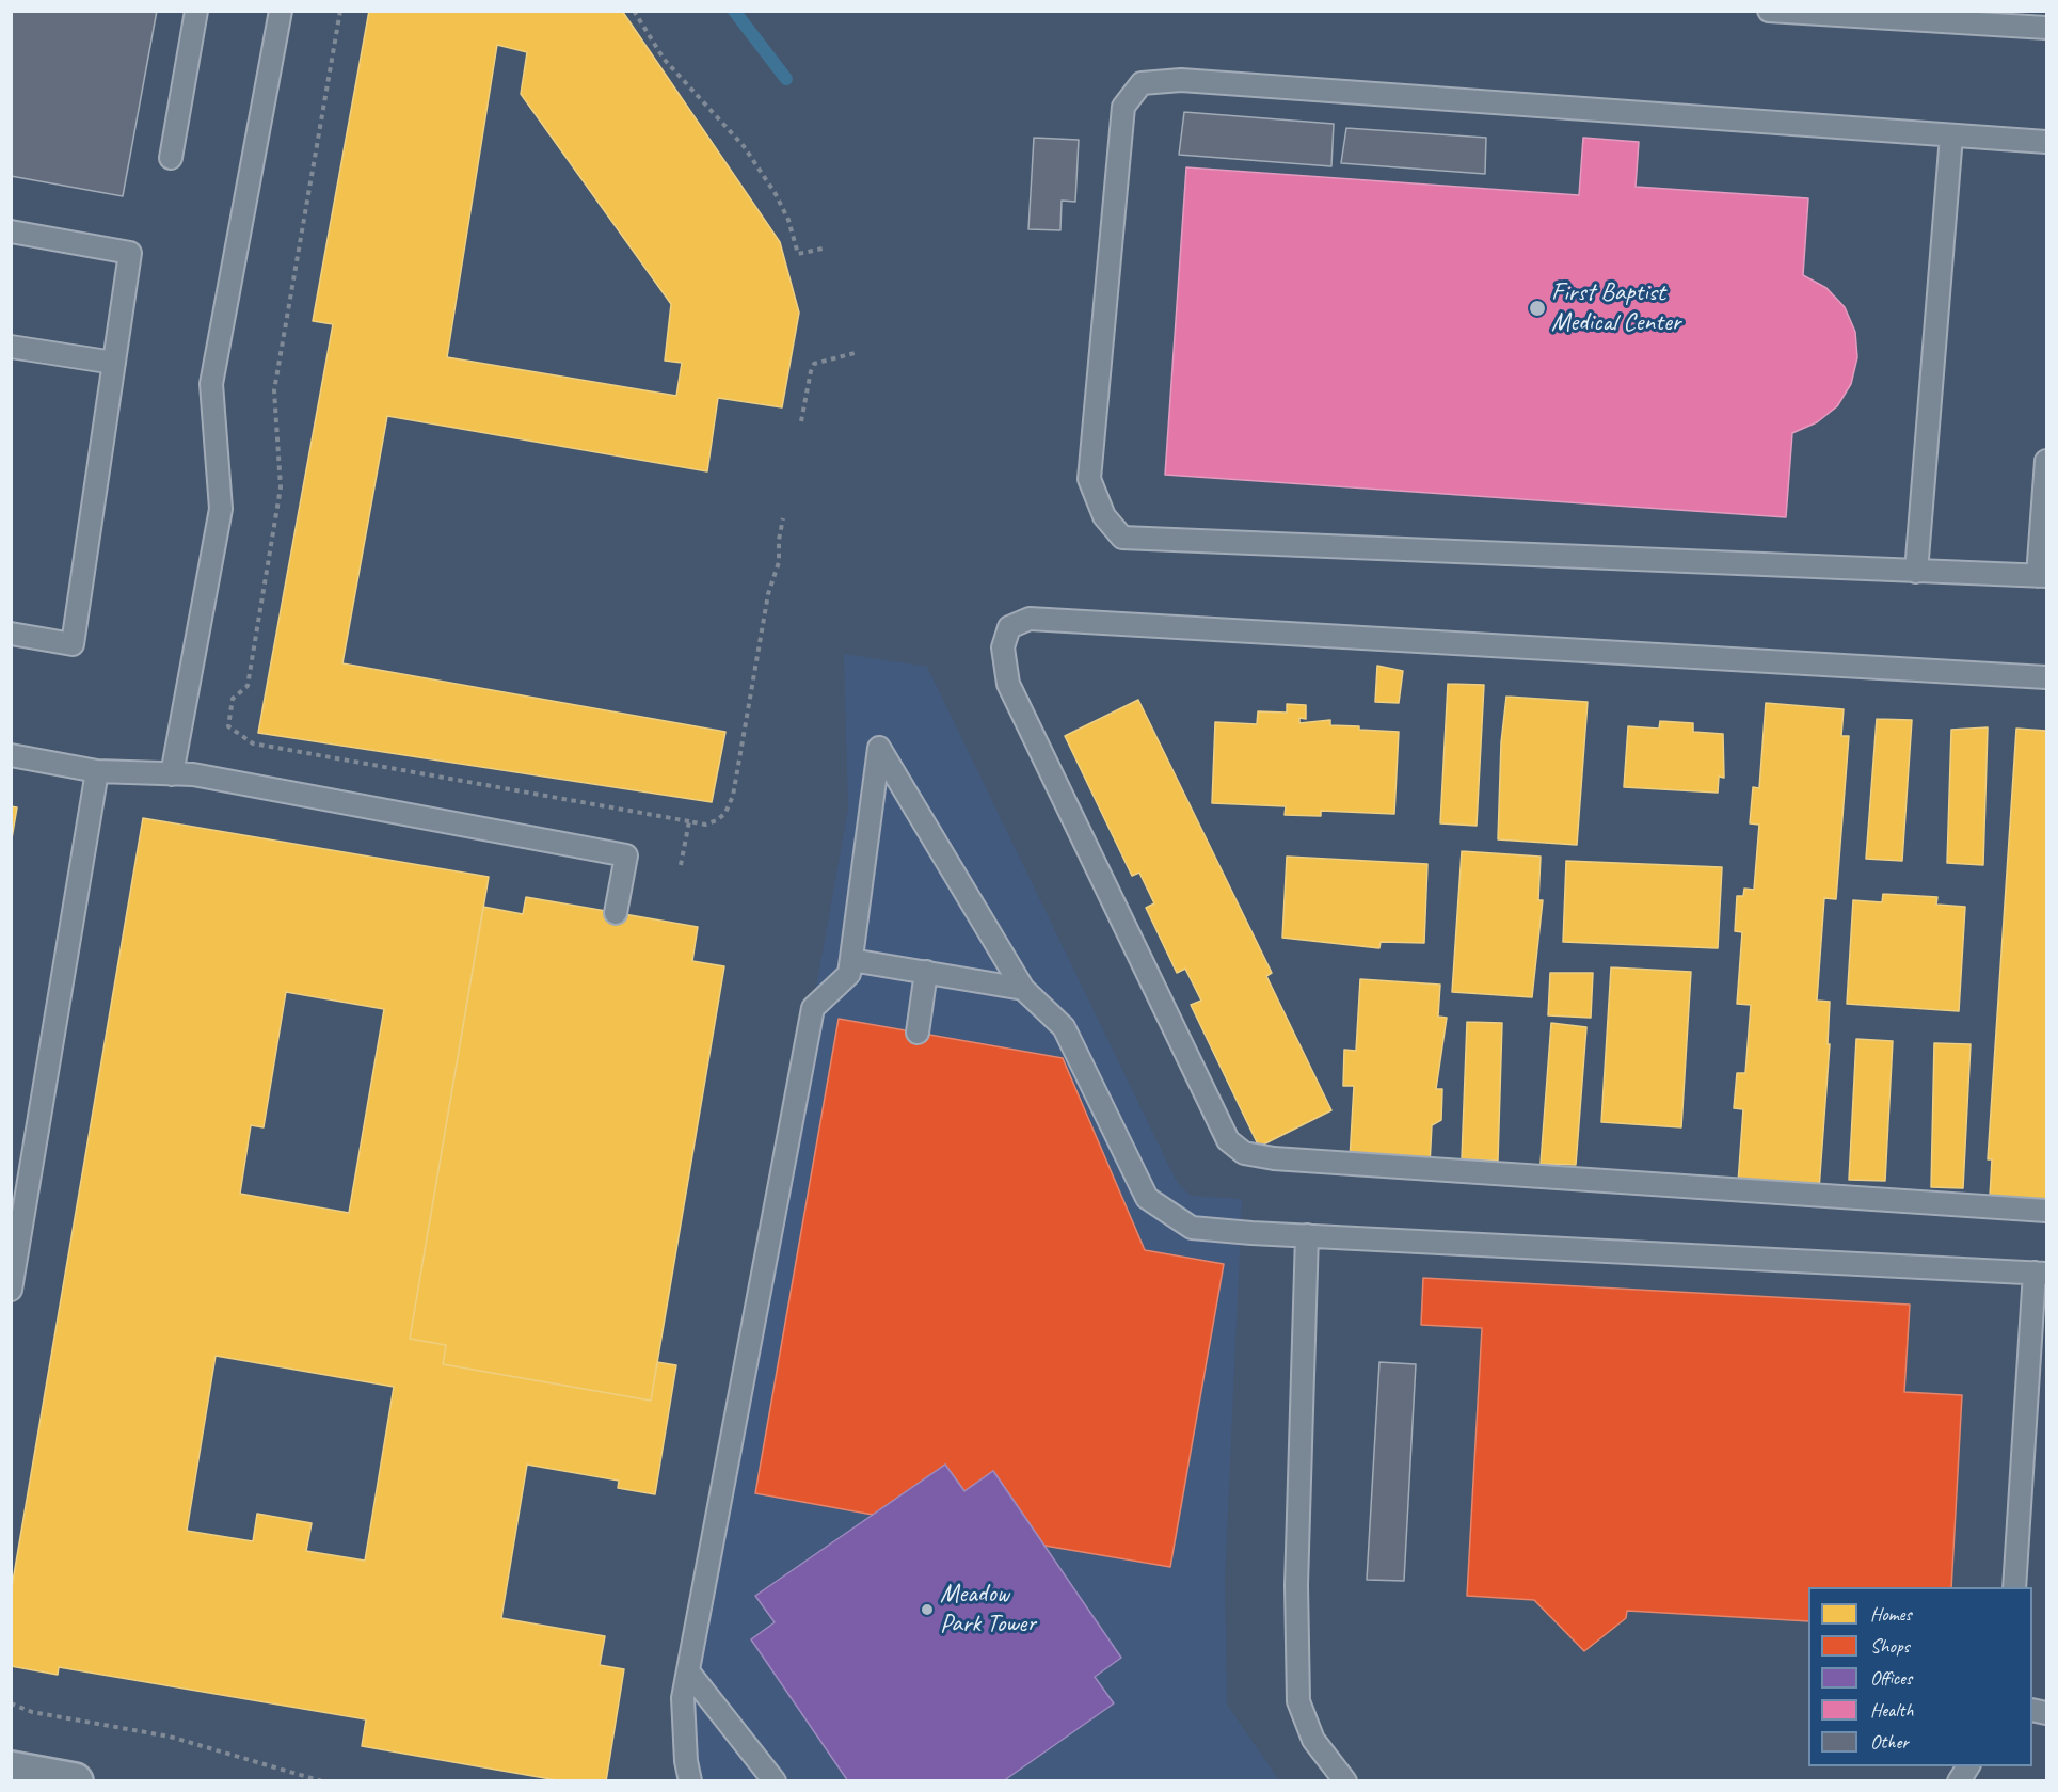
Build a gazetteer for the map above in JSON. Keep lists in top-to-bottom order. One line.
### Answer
{"places":["First Baptist Medical Center","Meadow Park Tower"],"legend":["Homes","Shops","Offices","Health","Other"]}
